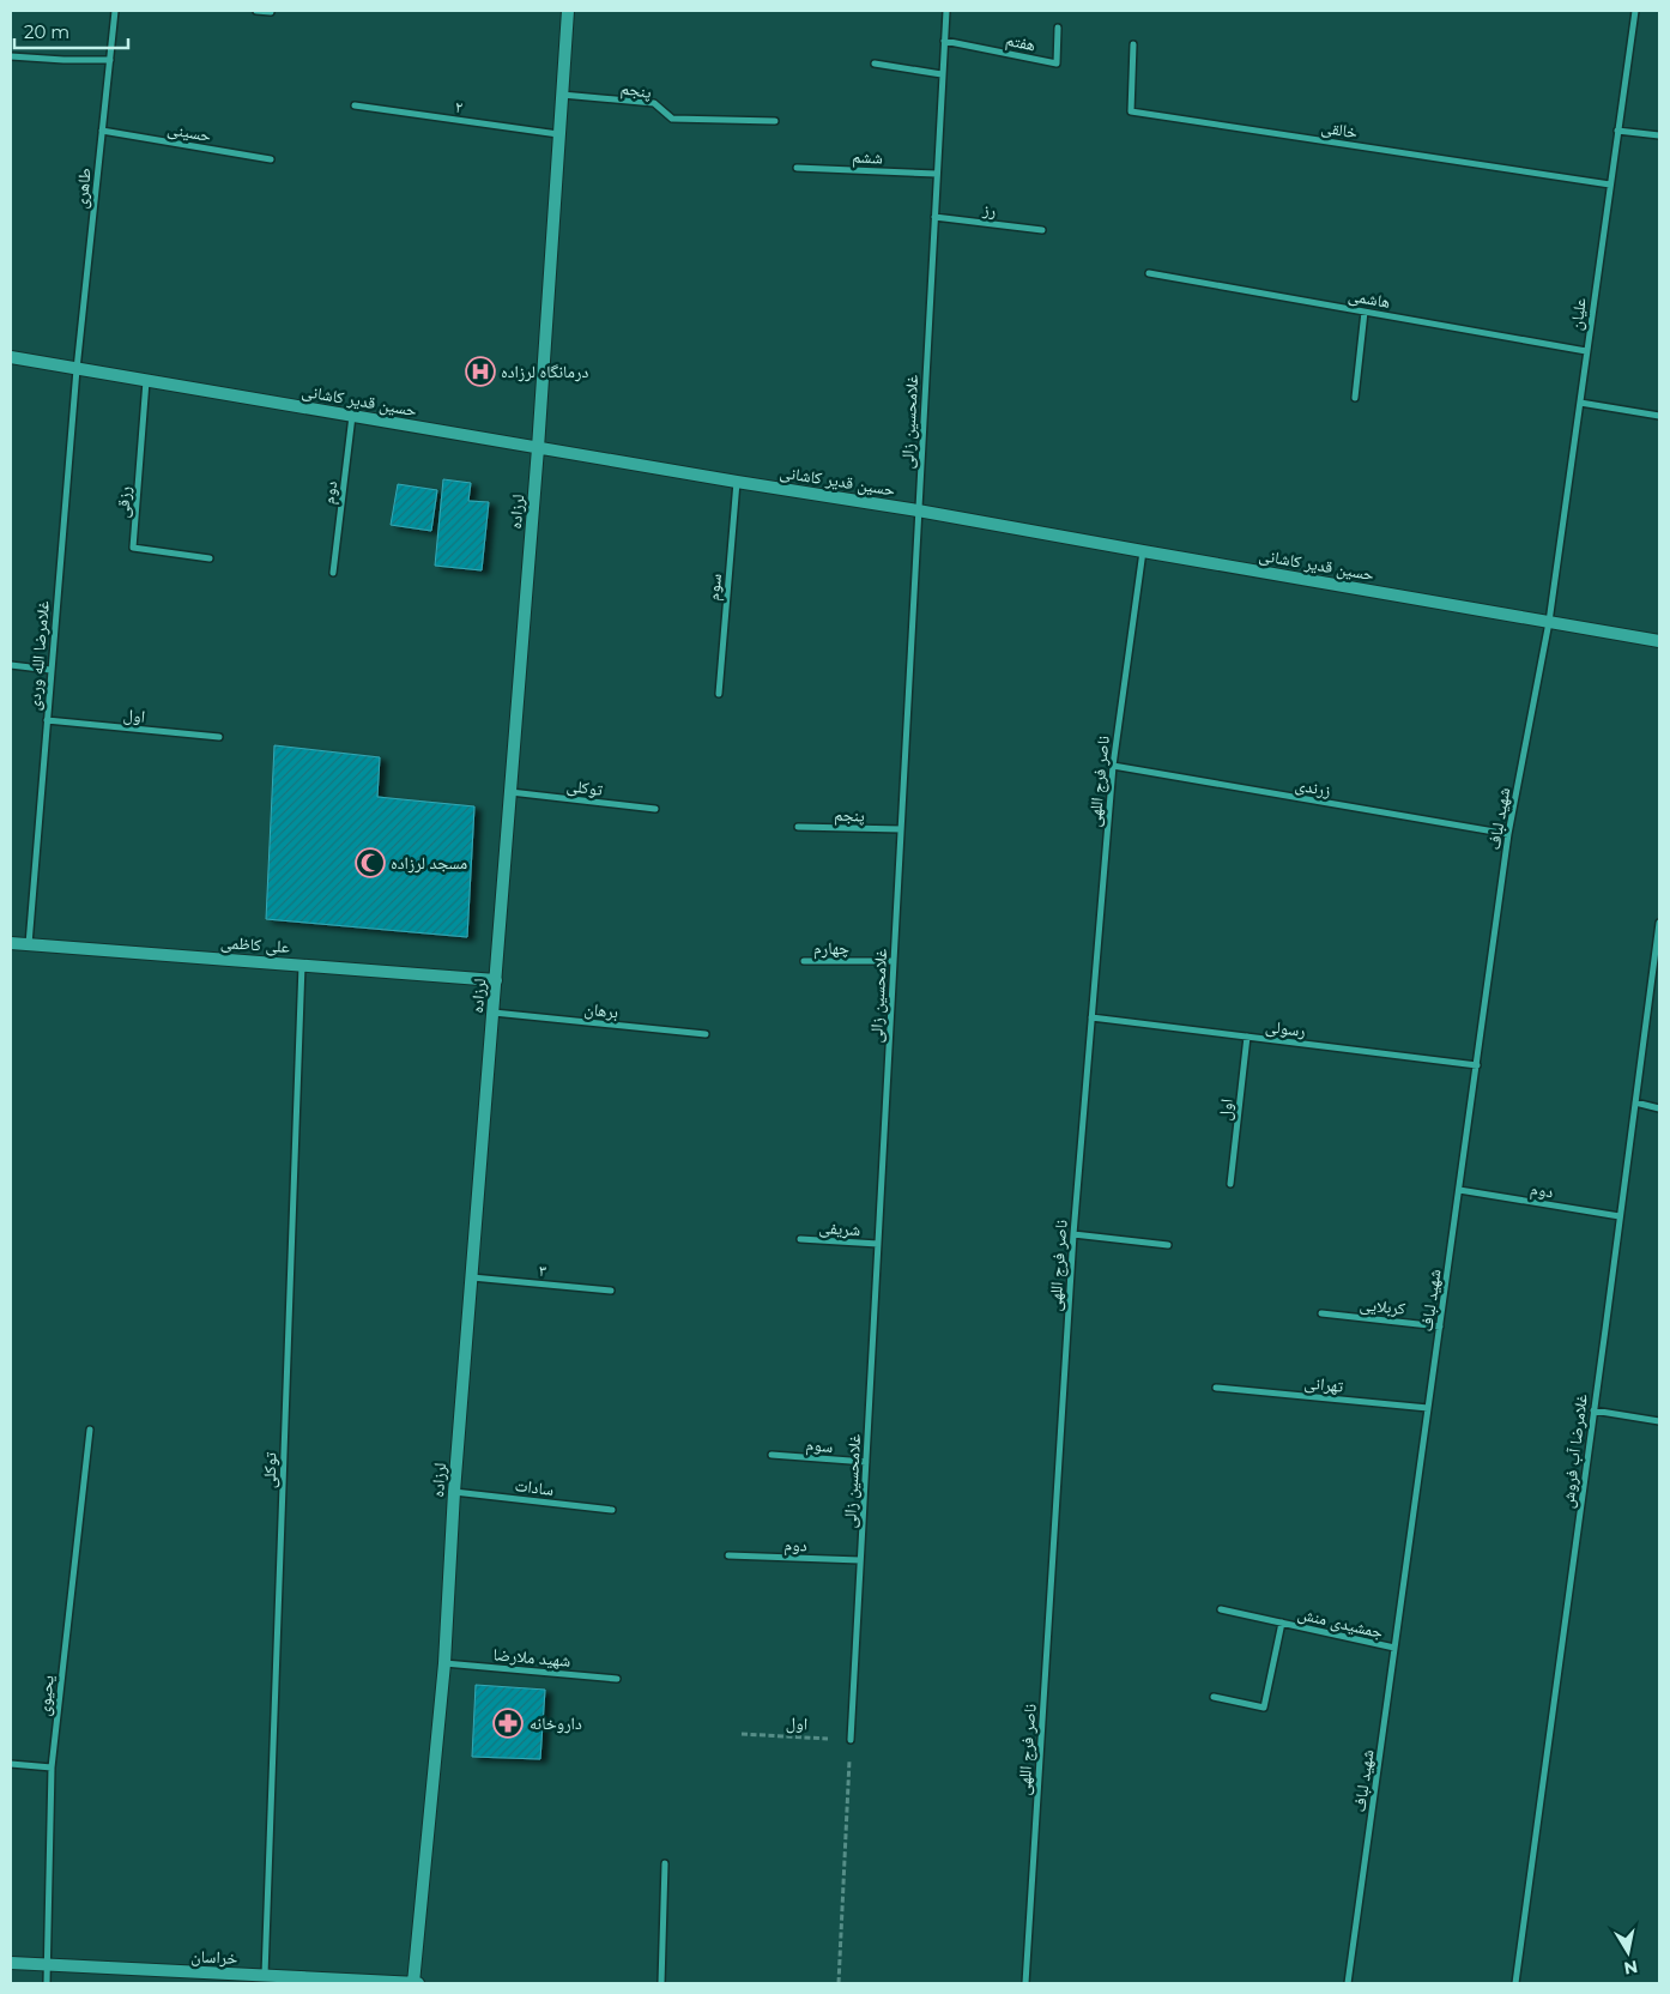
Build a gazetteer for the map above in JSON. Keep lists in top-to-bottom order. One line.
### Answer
{"streets":{"street":["هفتم","پنجم","۲","خالقی","حسینی","ششم","طاهری","رز","هاشمی","علیان","حسین قدیر کاشانی","غلامحسین زالی","دوم","رزقی","لرزاده","سوم","غلامرضا الله وردی","اول","ناصر فرج اللهی","توکلی","زرندی","شهید لباف","علی کاظمی","چهارم","برهان","رسولی","شریفی","۳","کربلایی","تهرانی","غلامرضا آب فروش","سادات","جمشیدی منش","شهید ملارضا","یحیوی","خراسان"]},"crossings":[["هفتم","غلامحسین زالی"],["پنجم","غلامحسین زالی"],["پنجم","لرزاده"],["۲","لرزاده"],["خالقی","علیان"],["حسینی","طاهری"],["ششم","غلامحسین زالی"],["طاهری","حسین قدیر کاشانی"],["طاهری","غلامرضا الله وردی"],["رز","غلامحسین زالی"],["هاشمی","علیان"],["علیان","حسین قدیر کاشانی"],["علیان","شهید لباف"],["حسین قدیر کاشانی","غلامحسین زالی"],["حسین قدیر کاشانی","دوم"],["حسین قدیر کاشانی","رزقی"],["حسین قدیر کاشانی","لرزاده"],["حسین قدیر کاشانی","سوم"],["حسین قدیر کاشانی","غلامرضا الله وردی"],["حسین قدیر کاشانی","ناصر فرج اللهی"],["حسین قدیر کاشانی","شهید لباف"],["غلامحسین زالی","دوم"],["غلامحسین زالی","سوم"],["غلامحسین زالی","اول"],["غلامحسین زالی","چهارم"],["غلامحسین زالی","شریفی"],["دوم","شهید لباف"],["دوم","غلامرضا آب فروش"],["لرزاده","توکلی"],["لرزاده","علی کاظمی"],["لرزاده","برهان"],["لرزاده","۳"],["لرزاده","سادات"],["لرزاده","شهید ملارضا"],["لرزاده","خراسان"],["غلامرضا الله وردی","اول"],["غلامرضا الله وردی","علی کاظمی"],["اول","رسولی"],["ناصر فرج اللهی","زرندی"],["ناصر فرج اللهی","رسولی"],["توکلی","علی کاظمی"],["توکلی","خراسان"],["زرندی","شهید لباف"],["شهید لباف","رسولی"],["شهید لباف","کربلایی"],["شهید لباف","تهرانی"],["شهید لباف","جمشیدی منش"],["یحیوی","خراسان"]],"places":{"hospital":["درمانگاه لرزاده"],"mosque":["مسجد لرزاده"],"pharmacy":["داروخانه"]},"scale_bar":"20 m","north":"bottom"}
